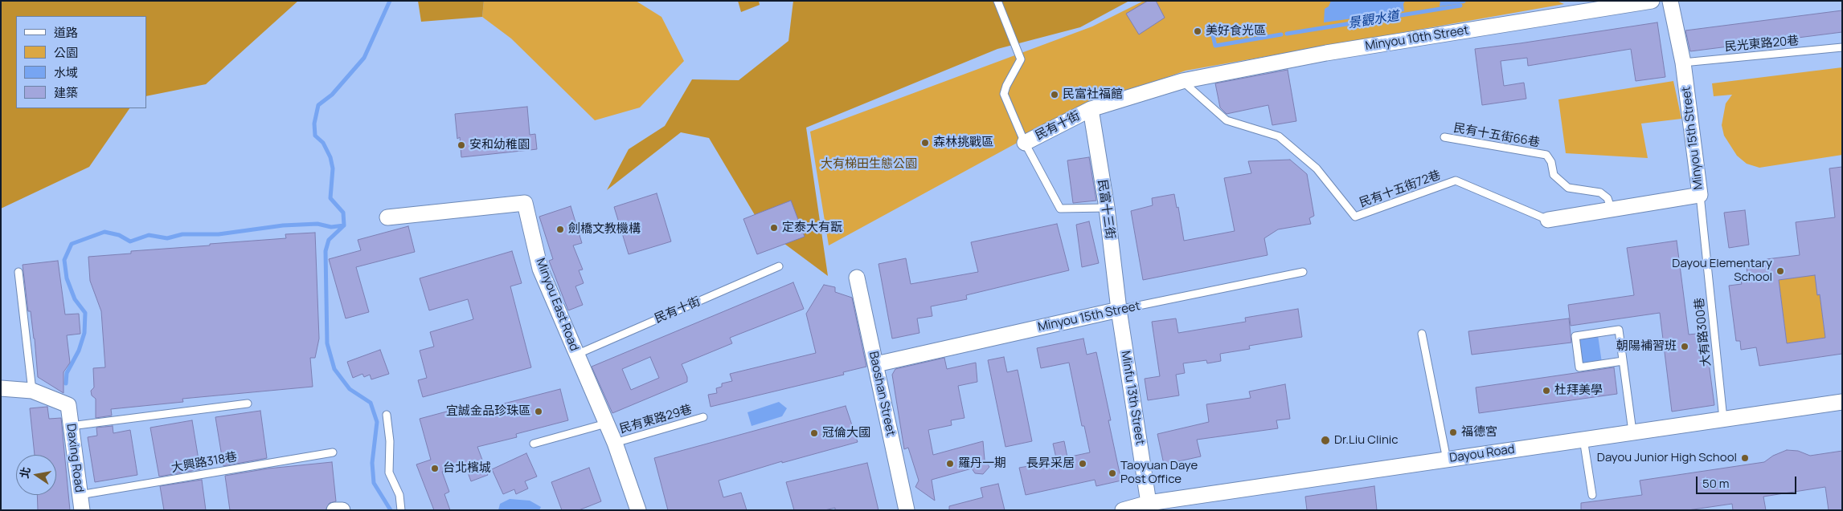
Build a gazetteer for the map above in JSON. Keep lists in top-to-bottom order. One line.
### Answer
{"streets":{"street":["Minyou 10th Street","民有十街","Minyou 15th Street","民富十三街","Minyou East Road","Baoshan Street","Minfu 13th Street","Dayou Road","Daxing Road"],"lane":["民光東路20巷","民有十五街66巷","民有十五街72巷","大有路300巷","民有東路29巷","大興路318巷"]},"crossings":[["Minyou 10th Street","民有十街"],["Minyou 10th Street","民有十五街72巷"],["民光東路20巷","Minyou 15th Street"],["民有十街","民有十五街72巷"],["民有十街","民富十三街"],["民有十街","Minyou East Road"],["民有十五街66巷","Minyou 15th Street"],["Minyou 15th Street","民有十五街72巷"],["Minyou 15th Street","民富十三街"],["Minyou 15th Street","大有路300巷"],["Minyou 15th Street","Baoshan Street"],["Minyou 15th Street","Minfu 13th Street"],["民富十三街","Minfu 13th Street"],["Minyou East Road","民有東路29巷"],["大有路300巷","Dayou Road"],["Minfu 13th Street","Dayou Road"],["Daxing Road","大興路318巷"]],"water":["景觀水道"],"parks":["大有梯田生態公園"],"places":["美好食光區","民富社福館","森林挑戰區","安和幼稚園","定泰大有翫","劍橋文教機構","Dayou Elementary School","朝陽補習班","杜拜美學","宜誠金品珍珠區","福德宮","冠倫大國","Dr.Liu Clinic","Dayou Junior High School","羅丹一期","長昇采居","台北檳城","Taoyuan Daye Post Office"],"legend":["道路","公園","水域","建築"],"scale_bar":"50 m","north":"left"}
